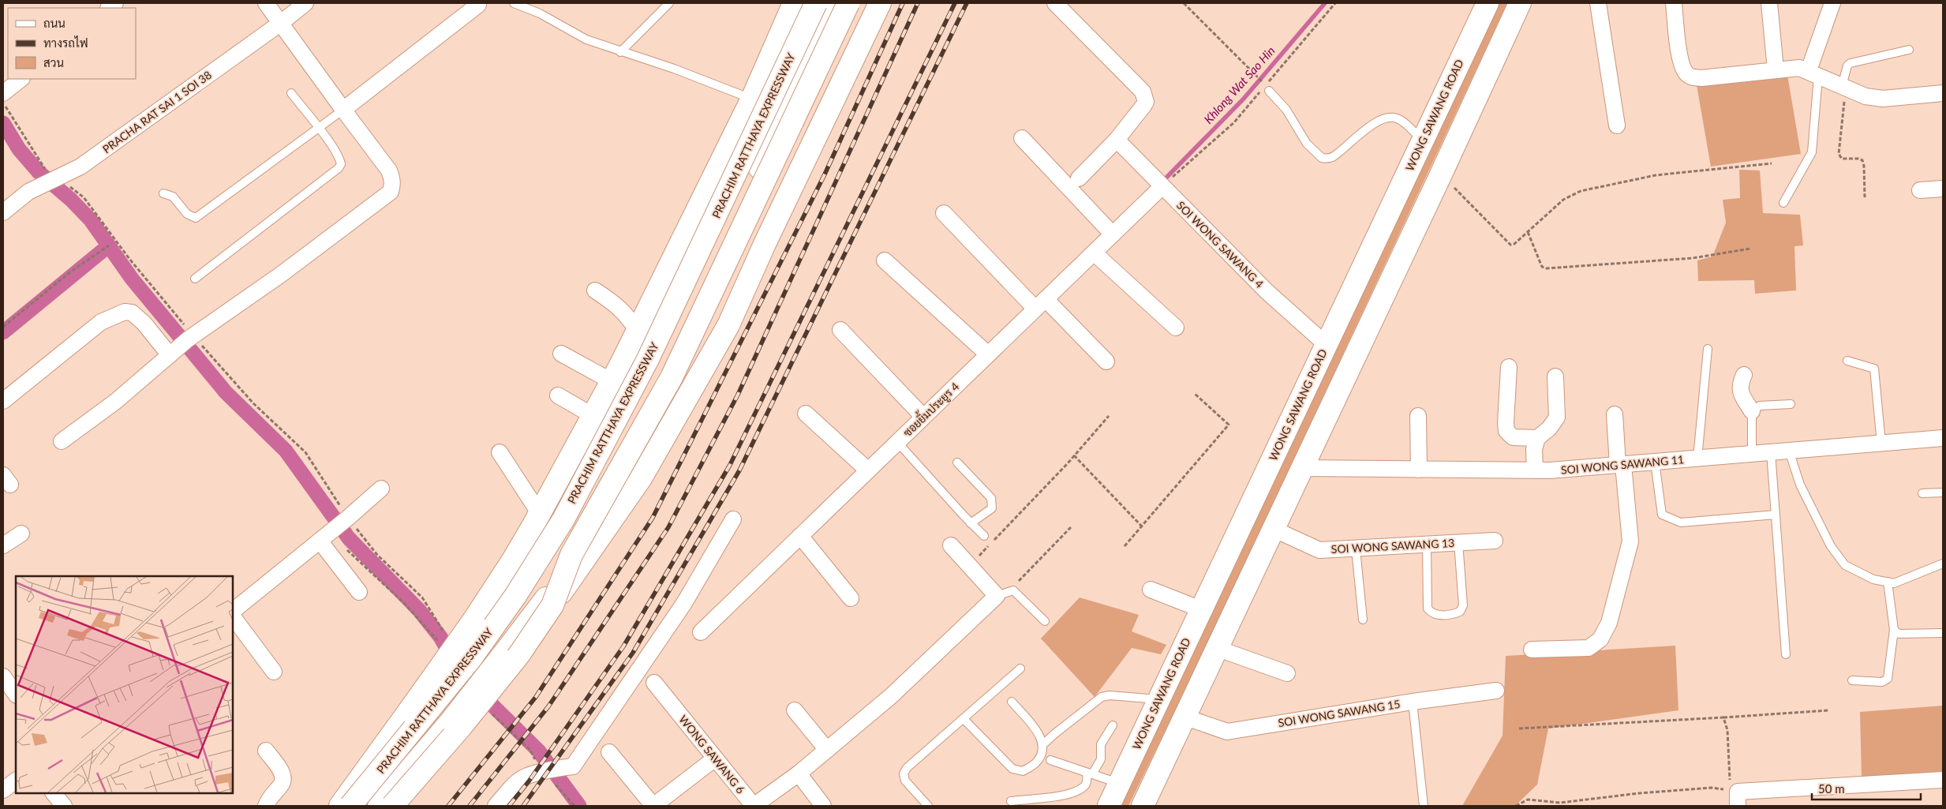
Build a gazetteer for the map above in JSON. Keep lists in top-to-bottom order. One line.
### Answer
{"streets":{"main road":["WONG SAWANG ROAD","PRACHIM RATTHAYA EXPRESSWAY"],"street":["PRACHA RAT SAI 1 SOI 38","SOI WONG SAWANG 4","ซอยยิ้มประยูร 4","SOI WONG SAWANG 11","SOI WONG SAWANG 13","SOI WONG SAWANG 15","WONG SAWANG 6"]},"crossings":[["WONG SAWANG ROAD","SOI WONG SAWANG 4"],["SOI WONG SAWANG 4","ซอยยิ้มประยูร 4"]],"water":["Khlong Wat Sao Hin"],"legend":["ถนน","ทางรถไฟ","สวน"],"scale_bar":"50 m"}
